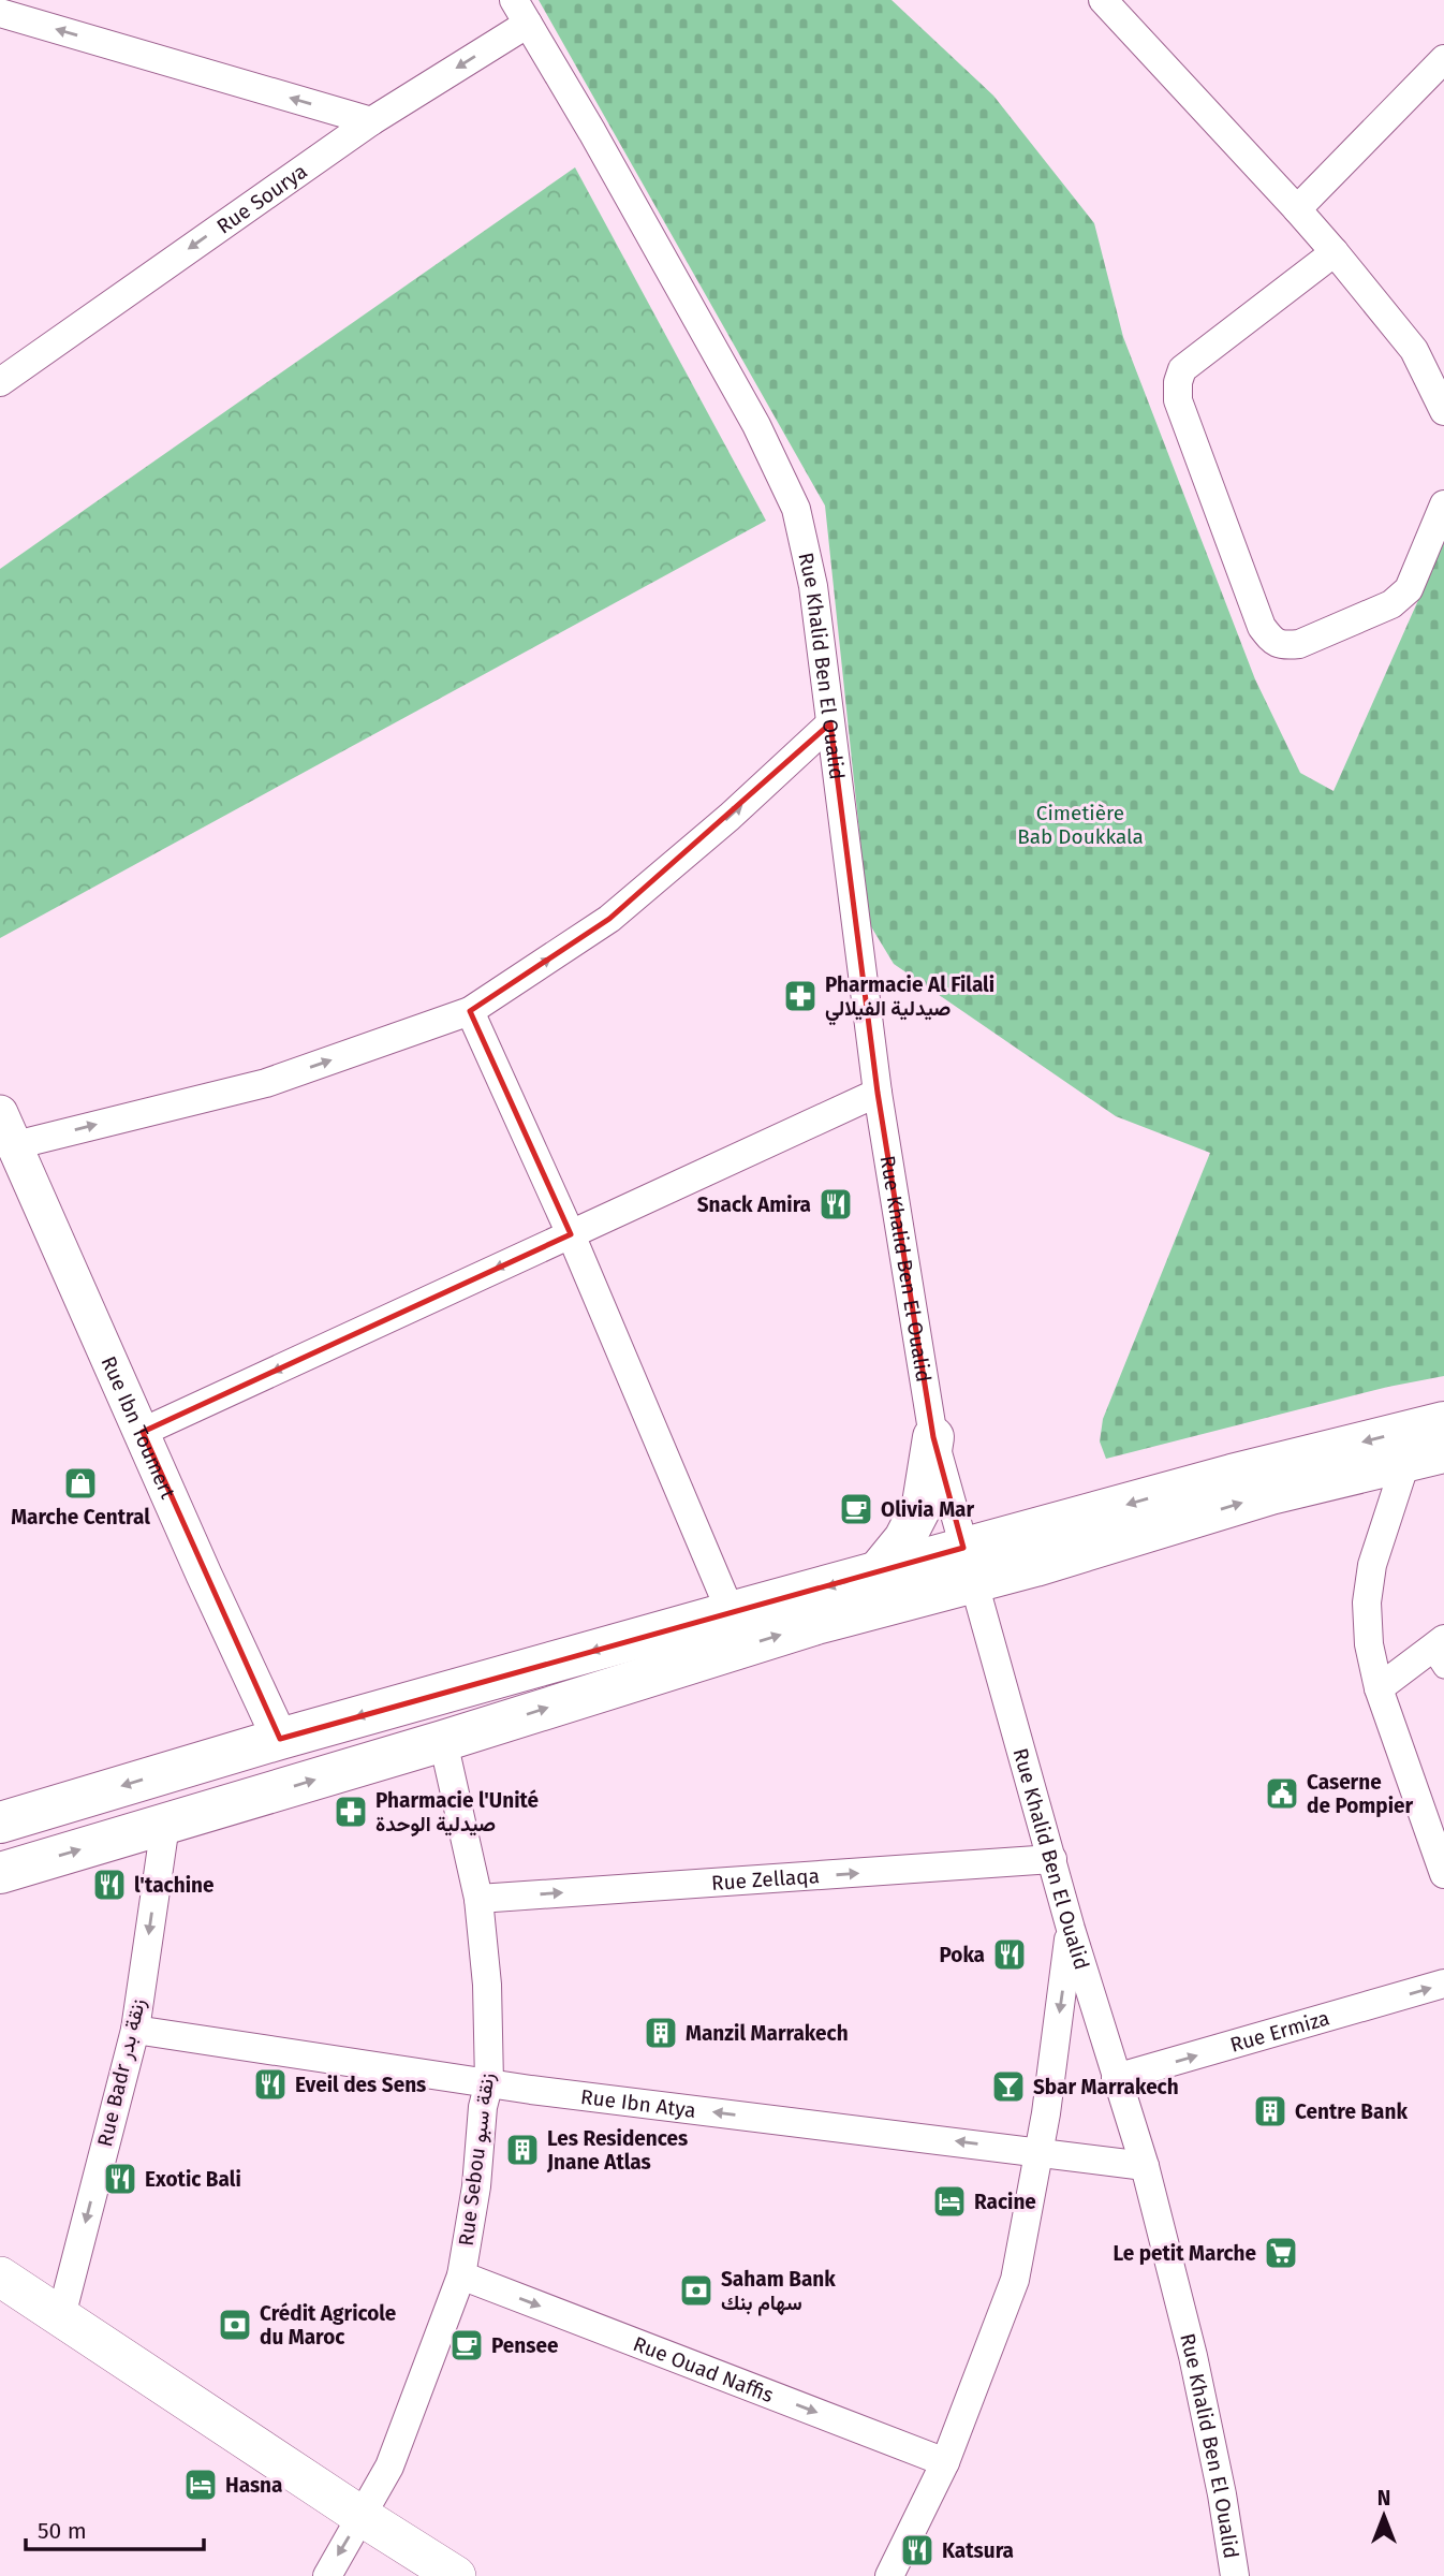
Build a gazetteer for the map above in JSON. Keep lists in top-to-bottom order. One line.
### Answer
{"streets":{"street":["Rue Sourya","Rue Khalid Ben El Oualid","Rue Ibn Toumert","Rue Zellaqa","Rue Ermiza","Rue Badr زنقة بدر","Rue Ibn Atya","Rue Sebou زنقة سبو","Rue Ouad Naffis"]},"crossings":[["Rue Sourya","Rue Khalid Ben El Oualid"],["Rue Khalid Ben El Oualid","Rue Zellaqa"],["Rue Khalid Ben El Oualid","Rue Ermiza"],["Rue Khalid Ben El Oualid","Rue Ibn Atya"],["Rue Zellaqa","Rue Sebou زنقة سبو"],["Rue Badr زنقة بدر","Rue Ibn Atya"],["Rue Ibn Atya","Rue Sebou زنقة سبو"],["Rue Sebou زنقة سبو","Rue Ouad Naffis"]],"one_way":["Rue Sourya","Rue Zellaqa","Rue Ermiza","Rue Badr زنقة بدر","Rue Ibn Atya","Rue Ouad Naffis"],"parks":["Cimetière Bab Doukkala"],"places":{"pharmacy":["Pharmacie Al Filali صيدلية الفيلالي","Pharmacie l'Unité صيدلية الوحدة"],"restaurant":["Snack Amira","l'tachine","Poka","Eveil des Sens","Exotic Bali","Katsura"],"shop":["Marche Central"],"cafe":["Olivia Mar","Pensee"],"public building":["Caserne de Pompier"],"building":["Manzil Marrakech","Centre Bank","Les Residences Jnane Atlas"],"bar":["Sbar Marrakech"],"hotel":["Racine","Hasna"],"supermarket":["Le petit Marche"],"bank":["Saham Bank سهام بنك","Crédit Agricole du Maroc"]},"scale_bar":"50 m","north":"top"}
